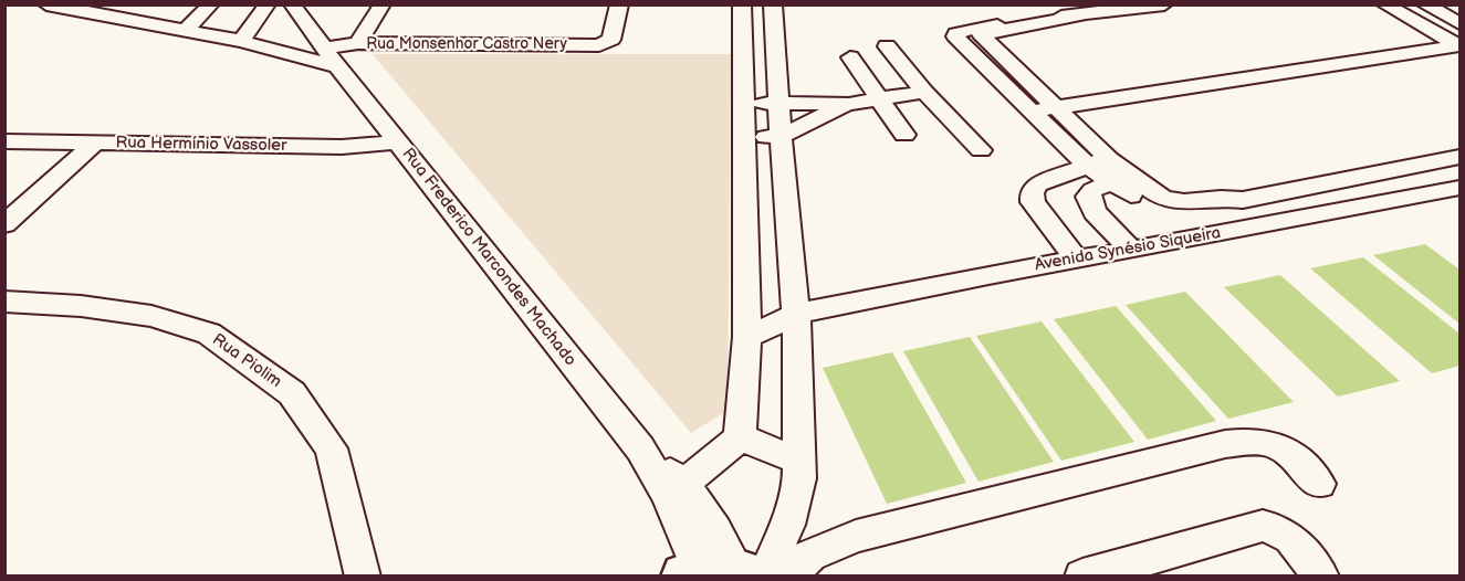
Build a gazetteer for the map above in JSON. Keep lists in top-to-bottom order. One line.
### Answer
{"streets":{"street":["Rua Monsenhor Castro Nery","Rua Hermínio Vassoler","Avenida Synésio Siqueira","Rua Frederico Marcondes Machado","Rua Piolim"]},"crossings":[["Rua Monsenhor Castro Nery","Rua Frederico Marcondes Machado"],["Rua Hermínio Vassoler","Rua Frederico Marcondes Machado"]]}
